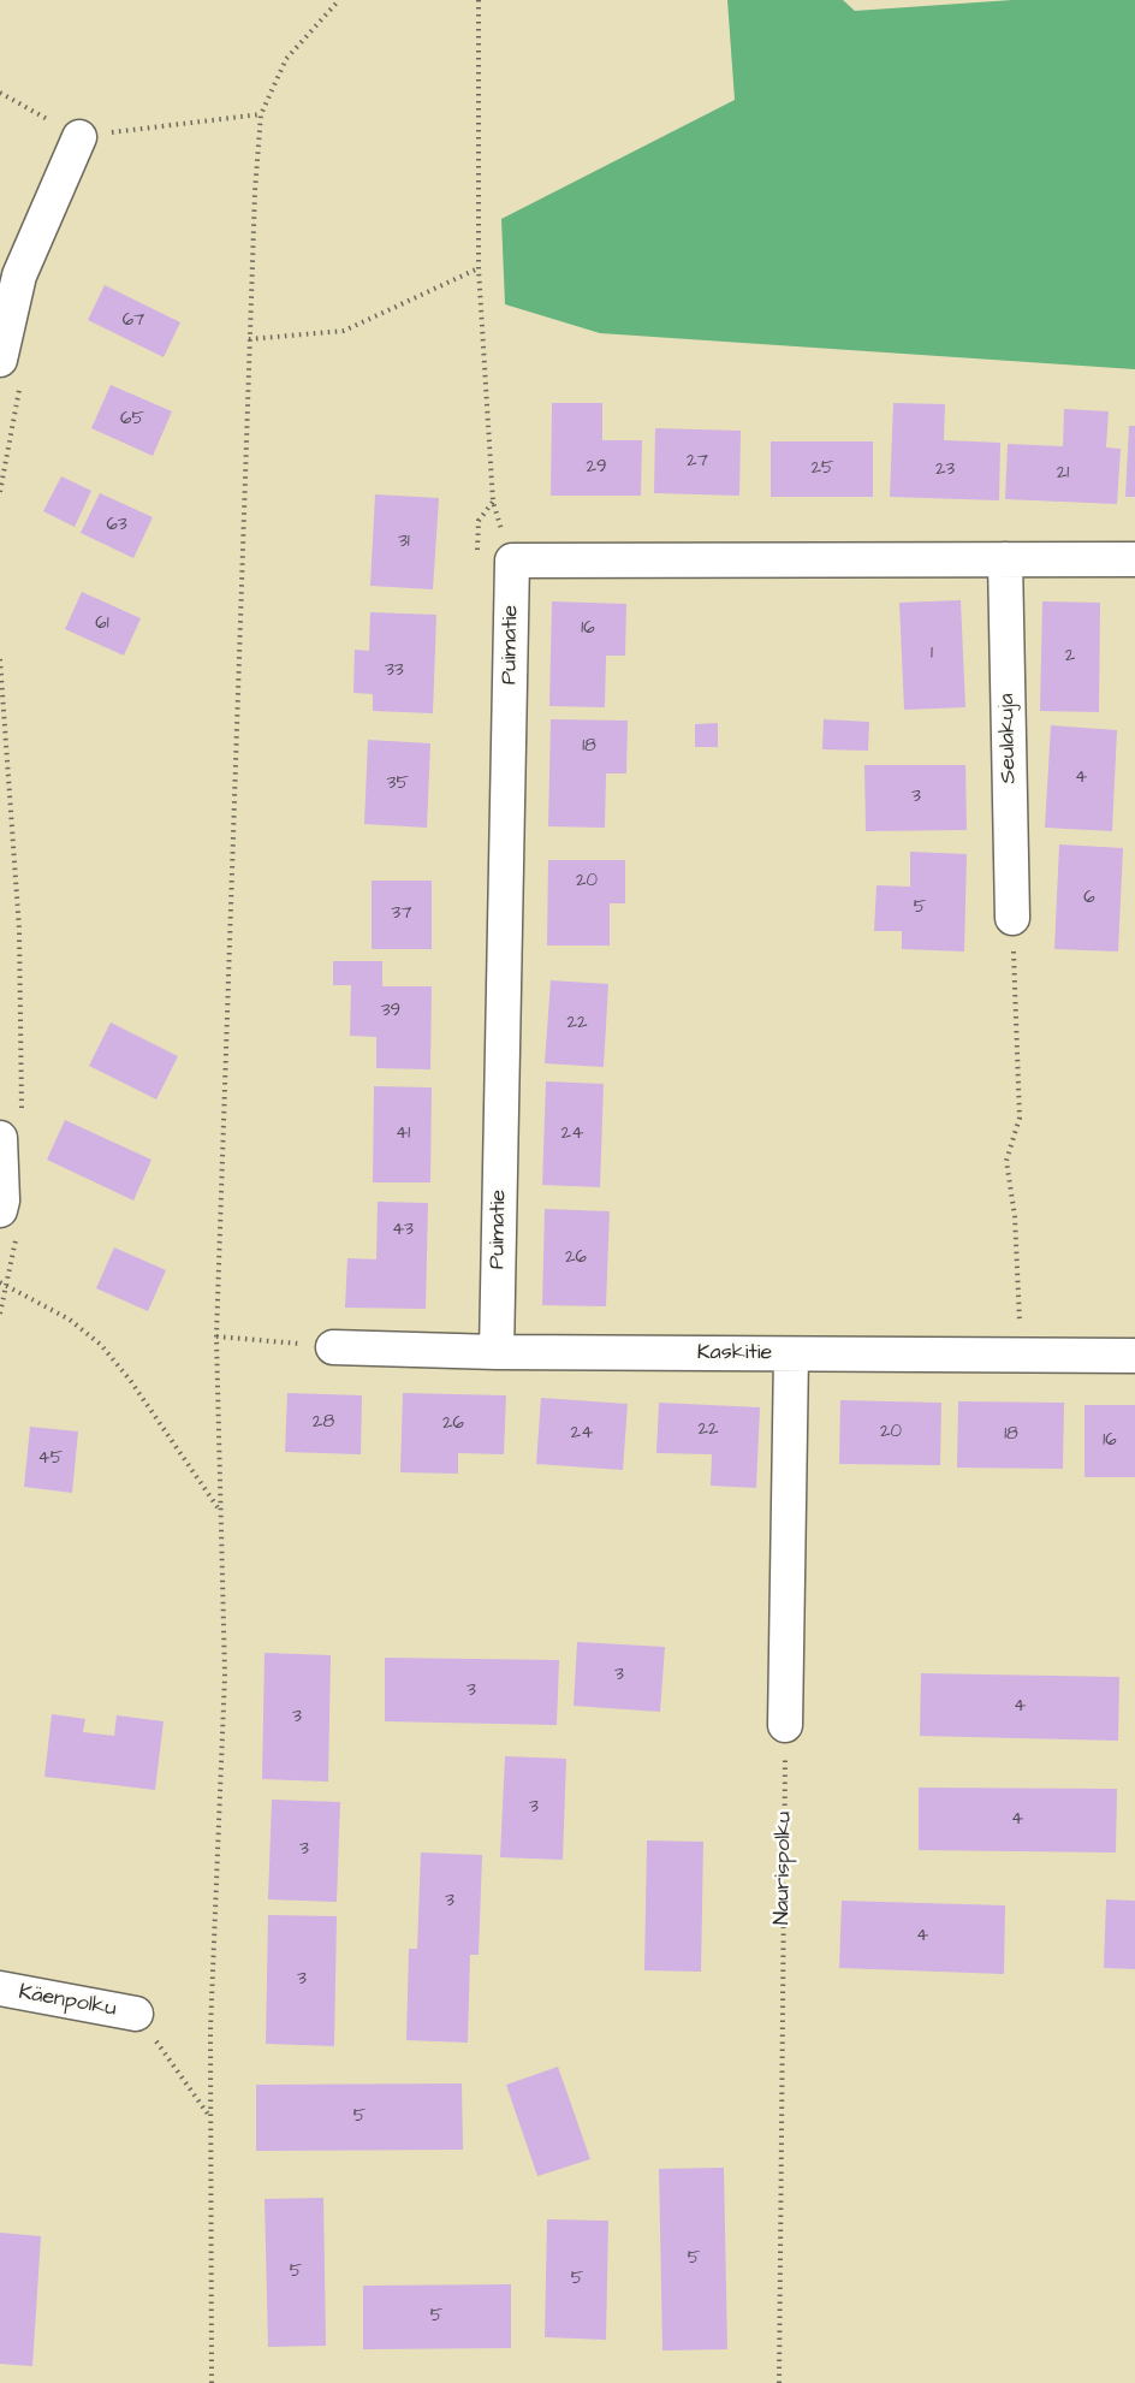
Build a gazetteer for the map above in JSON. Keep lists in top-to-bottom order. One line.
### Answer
{"streets":{"street":["Puimatie","Seulakuja","Kaskitie","Käenpolku"],"path":["Naurispolku"]},"crossings":[["Puimatie","Kaskitie"]],"house_numbers":["67","65","27","29","25","23","21","63","31","61","16","1","2","33","18","4","35","3","20","6","5","37","39","22","41","24","43","26","28","26","22","20","24","18","16","45","3","3","4","3","3","4","3","3","4","3","5","5","5","5","5"]}
